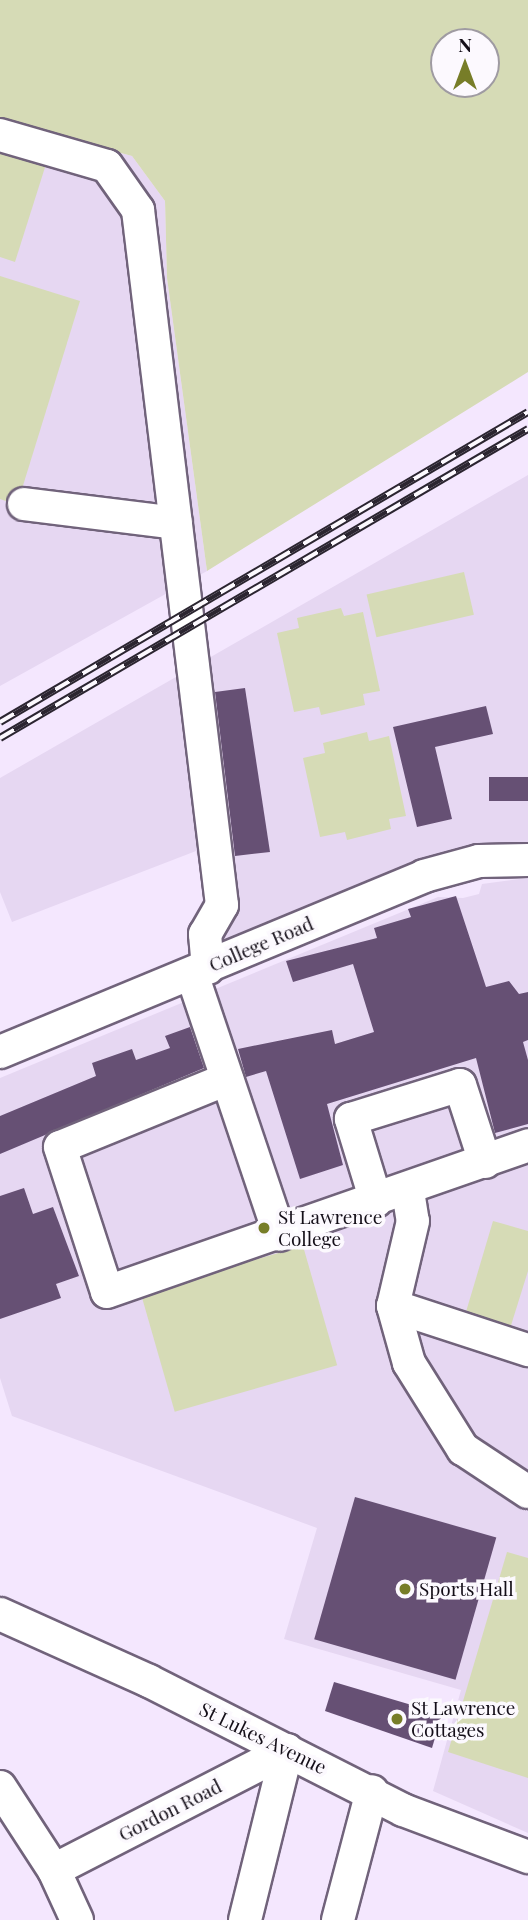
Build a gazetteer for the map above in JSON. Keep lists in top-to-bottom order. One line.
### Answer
{"streets":{"street":["College Road","St Lukes Avenue","Gordon Road"]},"crossings":[["St Lukes Avenue","Gordon Road"]],"places":["St Lawrence College","Sports Hall","St Lawrence Cottages"],"north":"top"}
